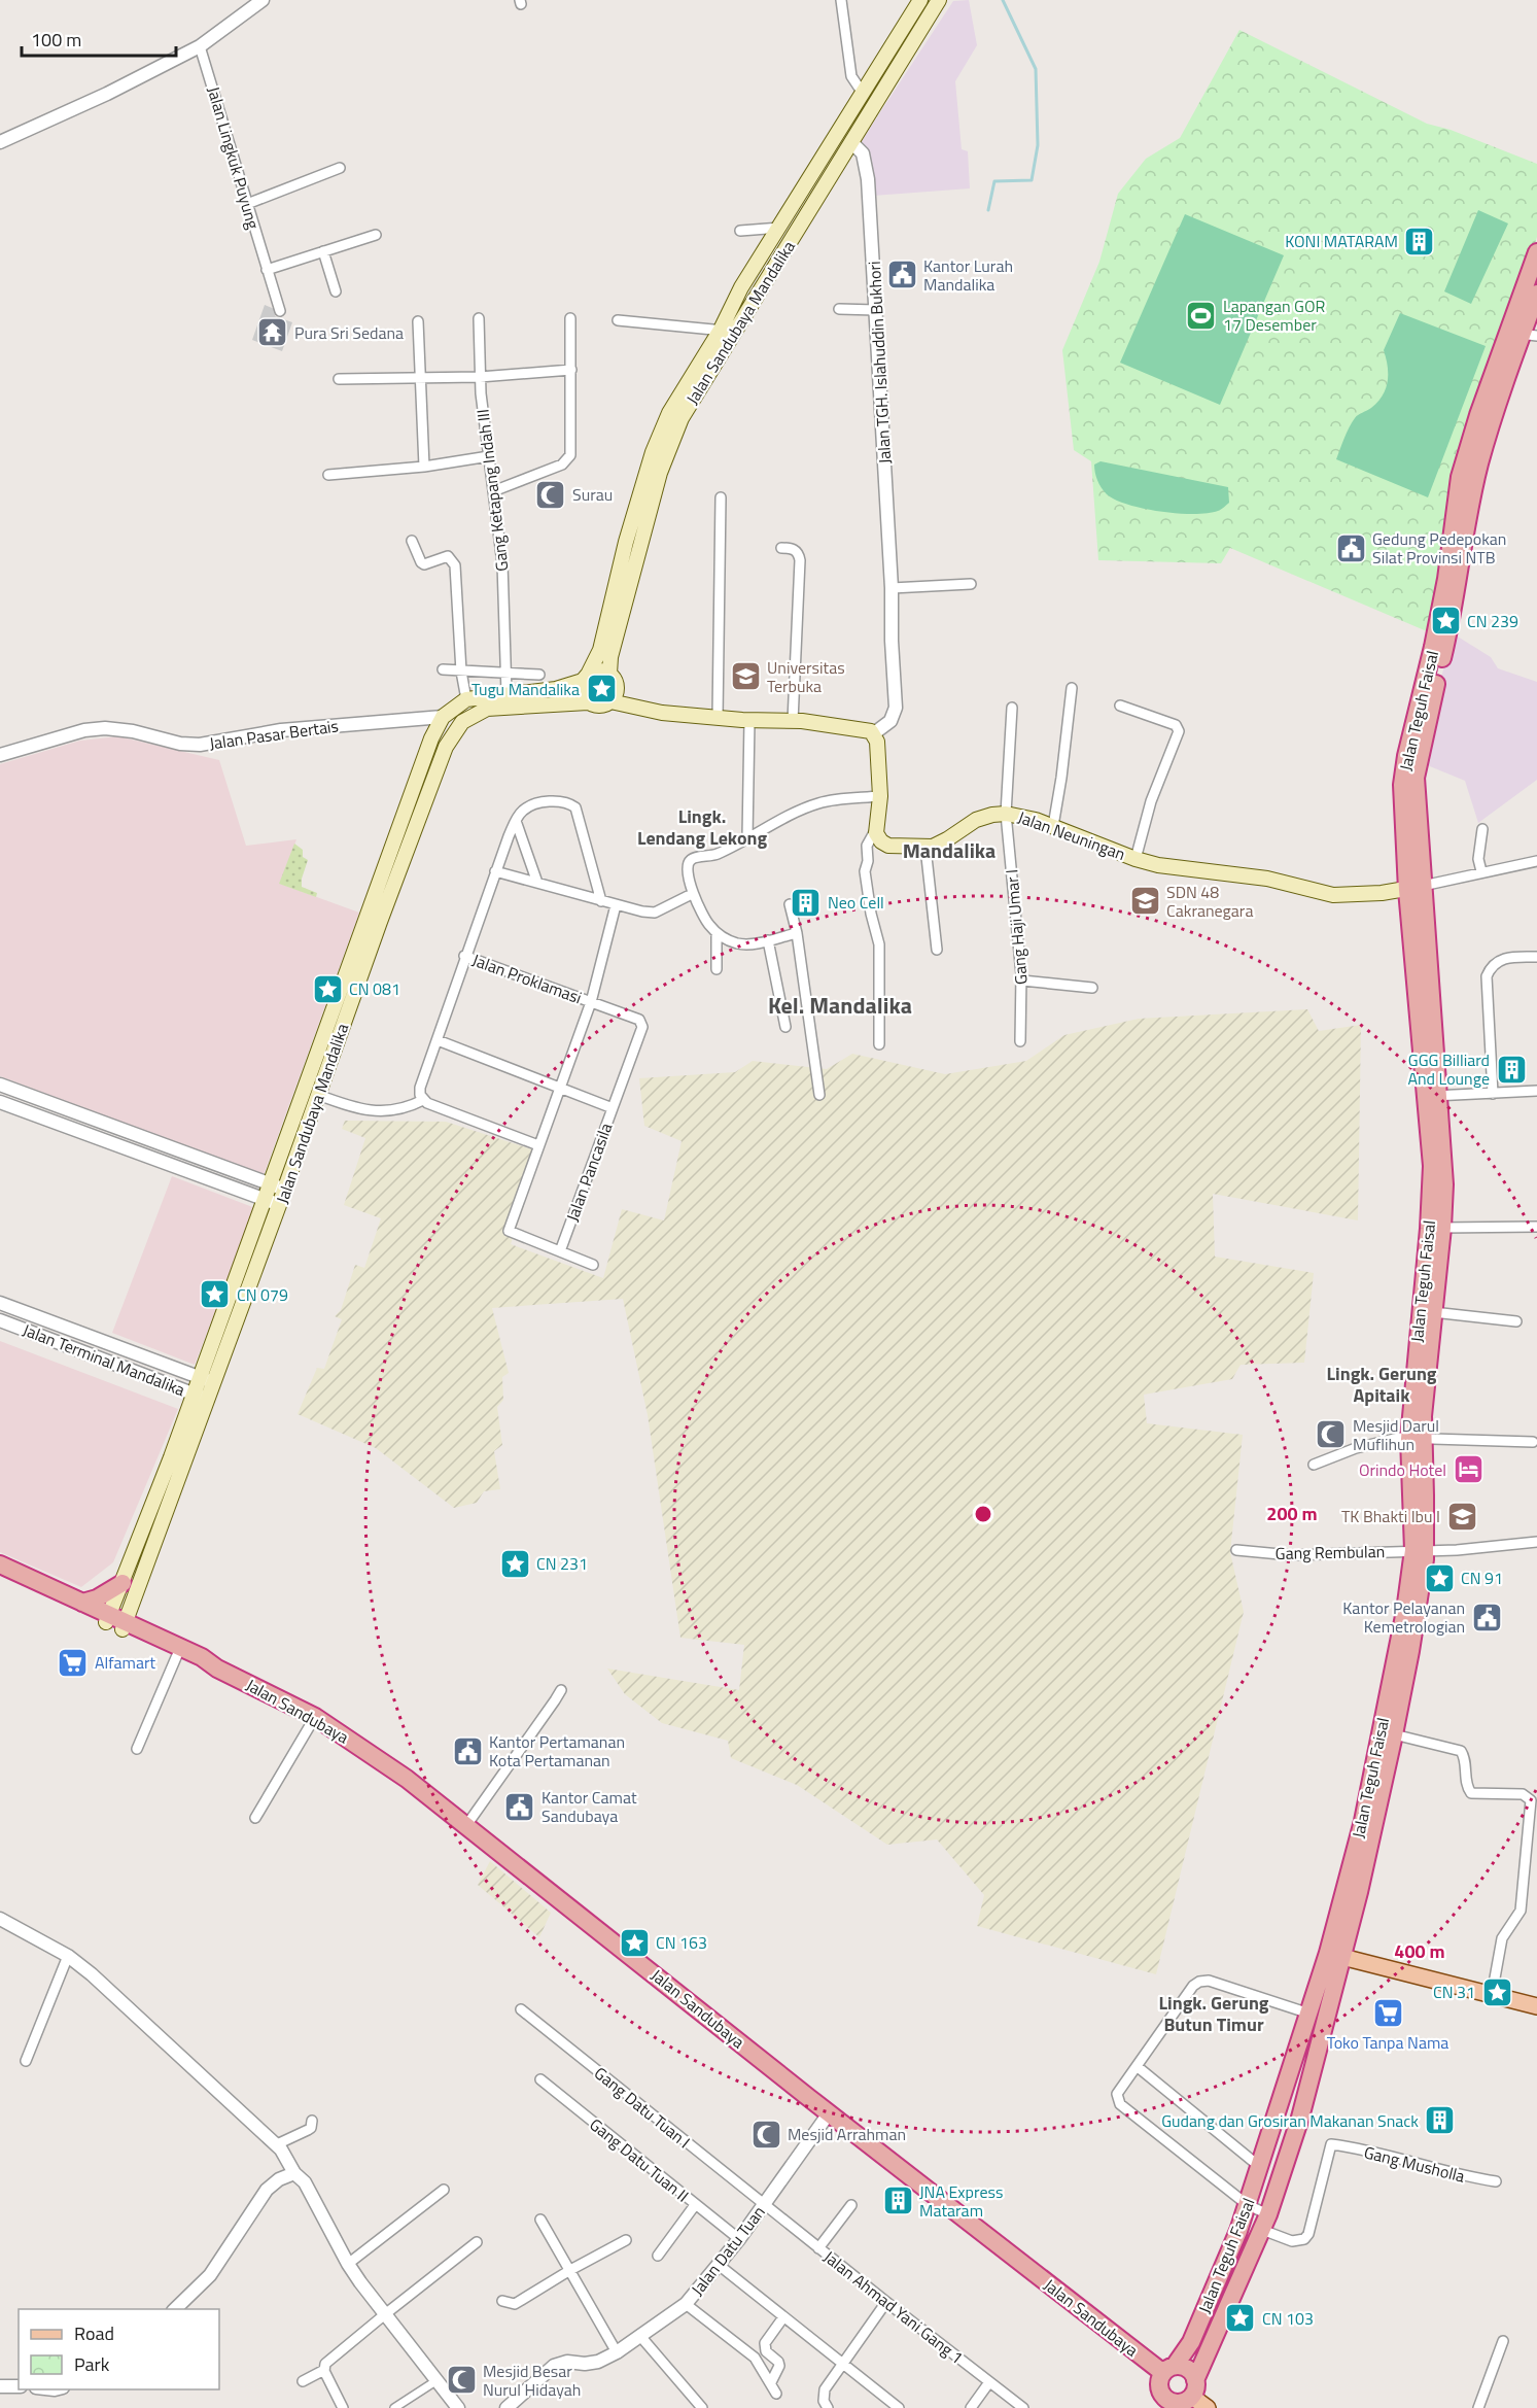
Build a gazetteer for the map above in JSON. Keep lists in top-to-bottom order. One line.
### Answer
{"streets":{"highway":["Jalan Teguh Faisal","Jalan Sandubaya"],"main road":["Jalan Sandubaya Mandalika","Jalan Neuningan"],"street":["Jalan Lingkuk Puyung","Jalan TGH. Islahuddin Bukhori","Gang Ketapang Indah III","Jalan Pasar Bertais","Gang Haji Umar I","Jalan Proklamasi","Jalan Pancasila","Jalan Terminal Mandalika","Gang Rembulan","Gang Datu Tuan I","Gang Datu Tuan II","Gang Musholla","Jalan Datu Tuan","Jalan Ahmad Yani Gang 1"]},"crossings":[["Jalan Sandubaya Mandalika","Jalan TGH. Islahuddin Bukhori"],["Jalan Sandubaya Mandalika","Jalan Terminal Mandalika"],["Jalan Sandubaya Mandalika","Jalan Sandubaya"],["Jalan Teguh Faisal","Jalan Neuningan"],["Jalan Teguh Faisal","Gang Rembulan"],["Jalan Teguh Faisal","Jalan Sandubaya"],["Jalan Teguh Faisal","Gang Musholla"],["Jalan Neuningan","Gang Haji Umar I"],["Jalan Proklamasi","Jalan Pancasila"],["Jalan Sandubaya","Jalan Datu Tuan"],["Gang Datu Tuan I","Jalan Datu Tuan"],["Gang Datu Tuan I","Jalan Ahmad Yani Gang 1"],["Gang Datu Tuan II","Jalan Datu Tuan"],["Jalan Datu Tuan","Jalan Ahmad Yani Gang 1"]],"districts":["Lingk. Lendang Lekong","Mandalika","Kel. Mandalika","Lingk. Gerung Apitaik","Lingk. Gerung Butun Timur"],"places":{"building":["KONI MATARAM","Neo Cell","GGG Billiard And Lounge","Gudang dan Grosiran Makanan Snack","JNA Express Mataram"],"public building":["Kantor Lurah Mandalika","Gedung Pedepokan Silat Provinsi NTB","Kantor Pelayanan Kemetrologian","Kantor Pertamanan Kota Pertamanan","Kantor Camat Sandubaya"],"sports":["Lapangan GOR 17 Desember"],"temple":["Pura Sri Sedana"],"mosque":["Surau","Mesjid Darul Muflihun","Mesjid Arrahman","Mesjid Besar Nurul Hidayah"],"place":["CN 239","Tugu Mandalika","CN 081","CN 079","CN 231","CN 91","CN 163","CN 31","CN 103"],"school or university":["Universitas Terbuka","SDN 48 Cakranegara","TK Bhakti Ibu I"],"hotel":["Orindo Hotel"],"supermarket":["Alfamart","Toko Tanpa Nama"]},"legend":["Road","Park"],"scale_bar":"100 m","rings":["200 m","400 m"]}
